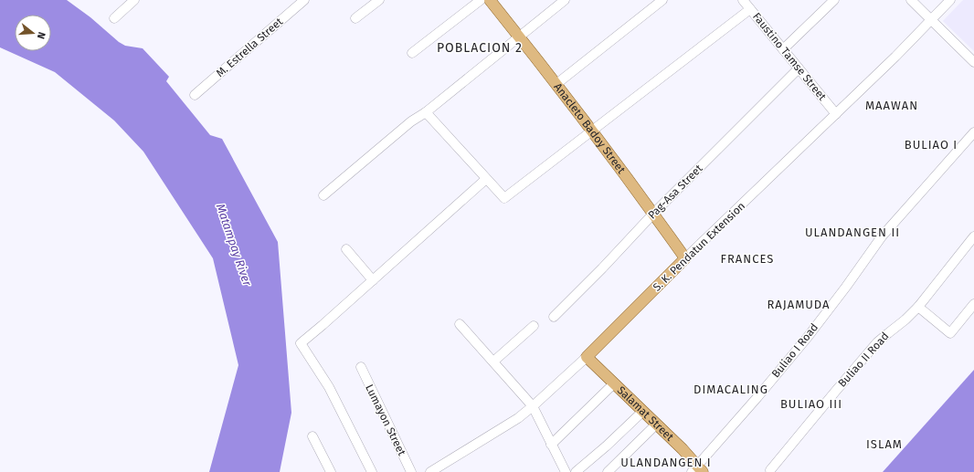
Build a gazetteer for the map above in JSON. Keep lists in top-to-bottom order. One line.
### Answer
{"streets":{"main road":["Anacleto Badoy Street","S. K. Pendatun Extension","Salamat Street"],"street":["M. Estrella Street","Faustino Tamse Street","Pag-Asa Street","Buliao I Road","Buliao II Road","Lumayon Street"]},"crossings":[["Faustino Tamse Street","Pag-Asa Street"],["Faustino Tamse Street","S. K. Pendatun Extension"],["Anacleto Badoy Street","Pag-Asa Street"],["Anacleto Badoy Street","S. K. Pendatun Extension"],["S. K. Pendatun Extension","Salamat Street"],["Buliao I Road","Salamat Street"]],"districts":["POBLACION 2","MAAWAN","BULIAO I","ULANDANGEN II","FRANCES","RAJAMUDA","DIMACALING","BULIAO III","ISLAM","ULANDANGEN I"],"water":["Matampay River"],"north":"right"}
